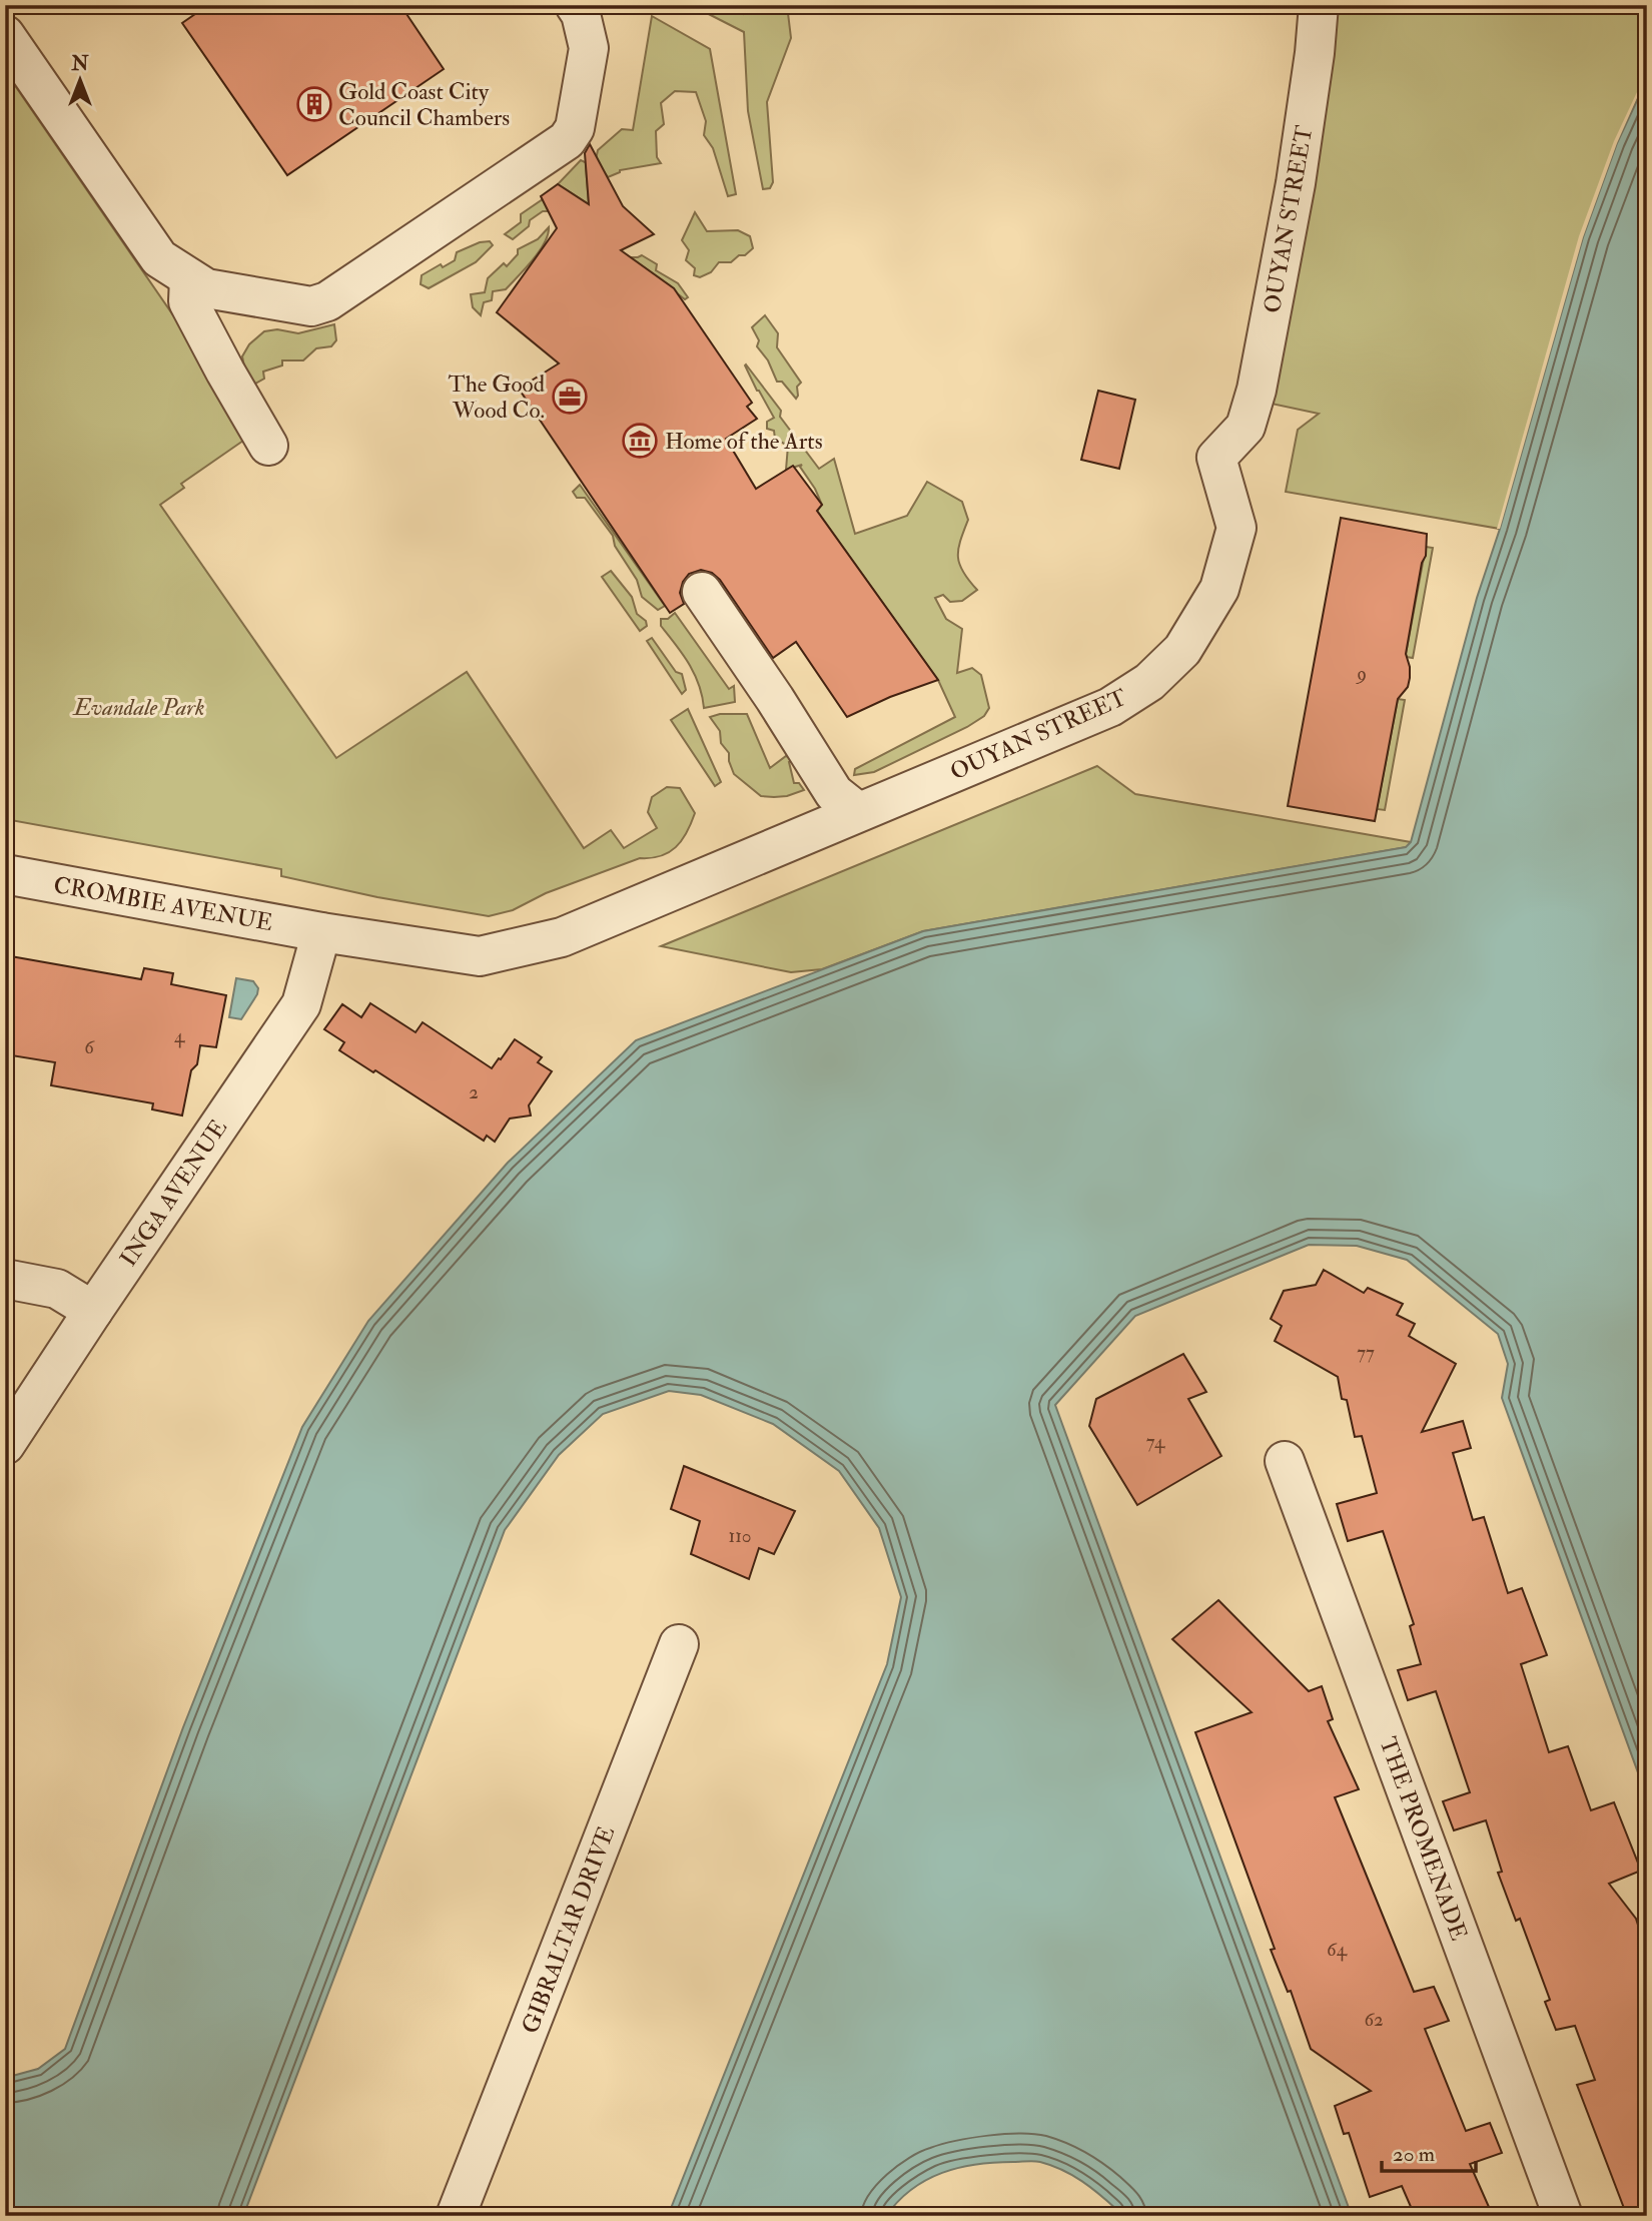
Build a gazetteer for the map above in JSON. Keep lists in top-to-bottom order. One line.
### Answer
{"streets":{"street":["OUYAN STREET","CROMBIE AVENUE","INGA AVENUE","THE PROMENADE","GIBRALTAR DRIVE"]},"crossings":[["OUYAN STREET","CROMBIE AVENUE"],["OUYAN STREET","INGA AVENUE"],["CROMBIE AVENUE","INGA AVENUE"]],"parks":["Evandale Park"],"places":{"building":["Gold Coast City Council Chambers"],"office":["The Good Wood Co."],"museum":["Home of the Arts"]},"house_numbers":["9","4","6","2","77","74","110","64","62"],"scale_bar":"20 m","north":"top"}
